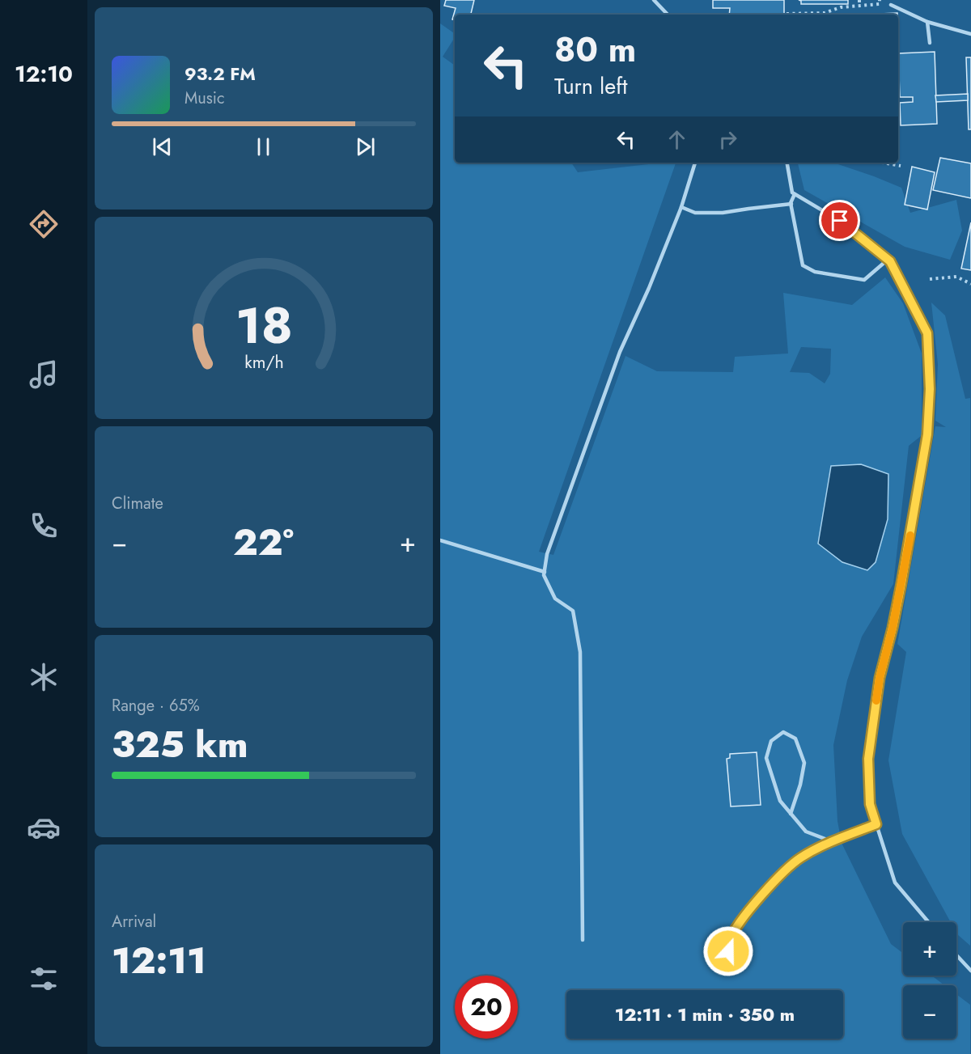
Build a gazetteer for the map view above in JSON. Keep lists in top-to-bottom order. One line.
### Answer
{"page":{"tabs":"12:10","turn":["80 m","Turn left"],"song":["93.2 FM","Music"],"tile":["Climate",["Range · 65%","325 km"],["Arrival","12:11"]],"heat":["−","22°","+"],"map_buttons":["+","−"],"limit":"20","trip":"12:11 · 1 min · 350 m","gauge":["18","km/h"]}}
